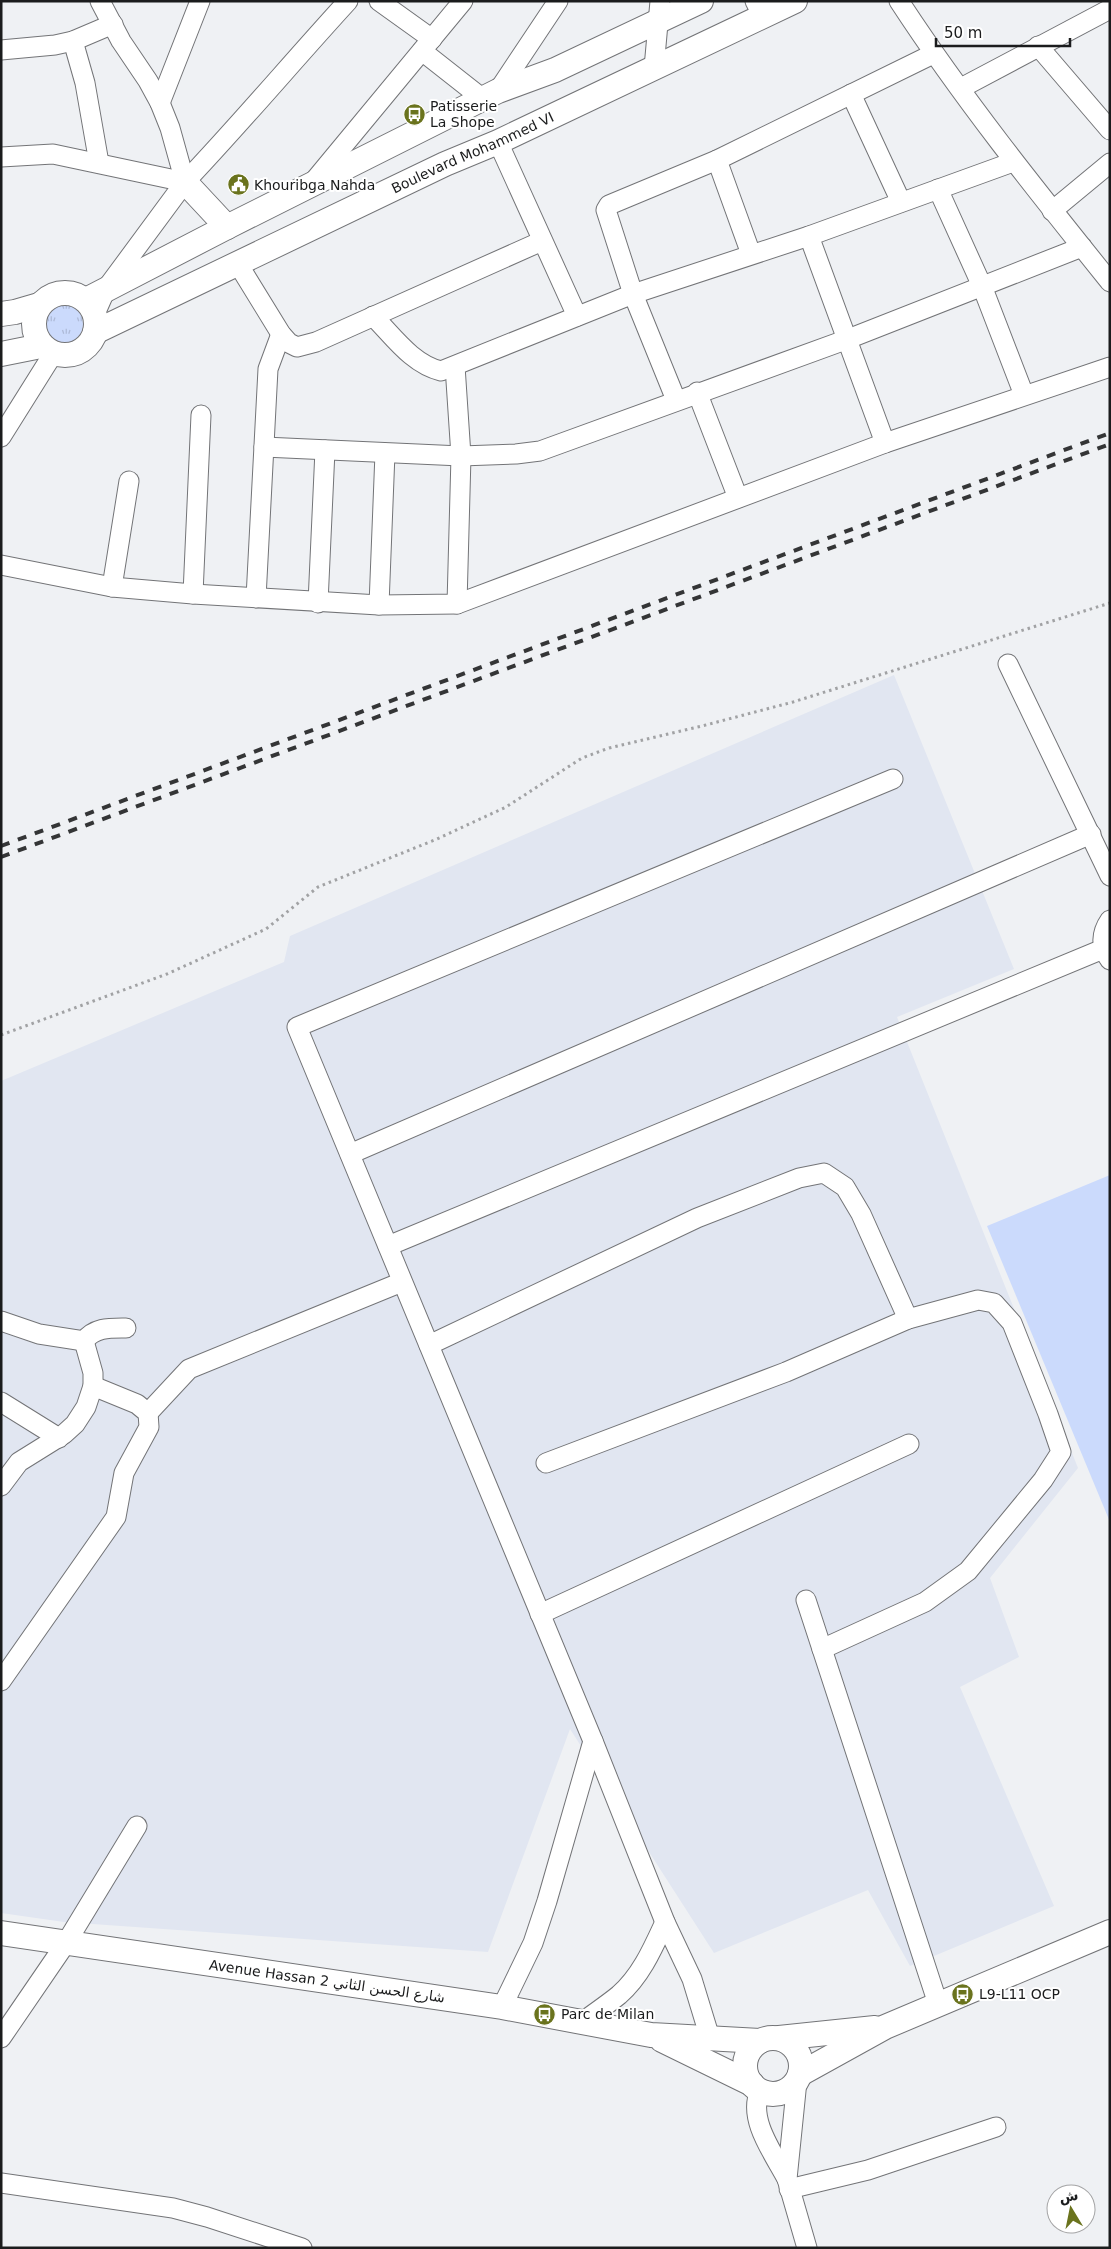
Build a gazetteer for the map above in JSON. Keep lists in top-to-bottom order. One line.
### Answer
{"streets":{"main road":["Boulevard Mohammed VI","Avenue Hassan 2 شارع الحسن الثاني"]},"places":{"bus stop":["Patisserie La Shope","L9-L11 OCP","Parc de Milan"],"public building":["Khouribga Nahda"]},"scale_bar":"50 m","north":"top"}
